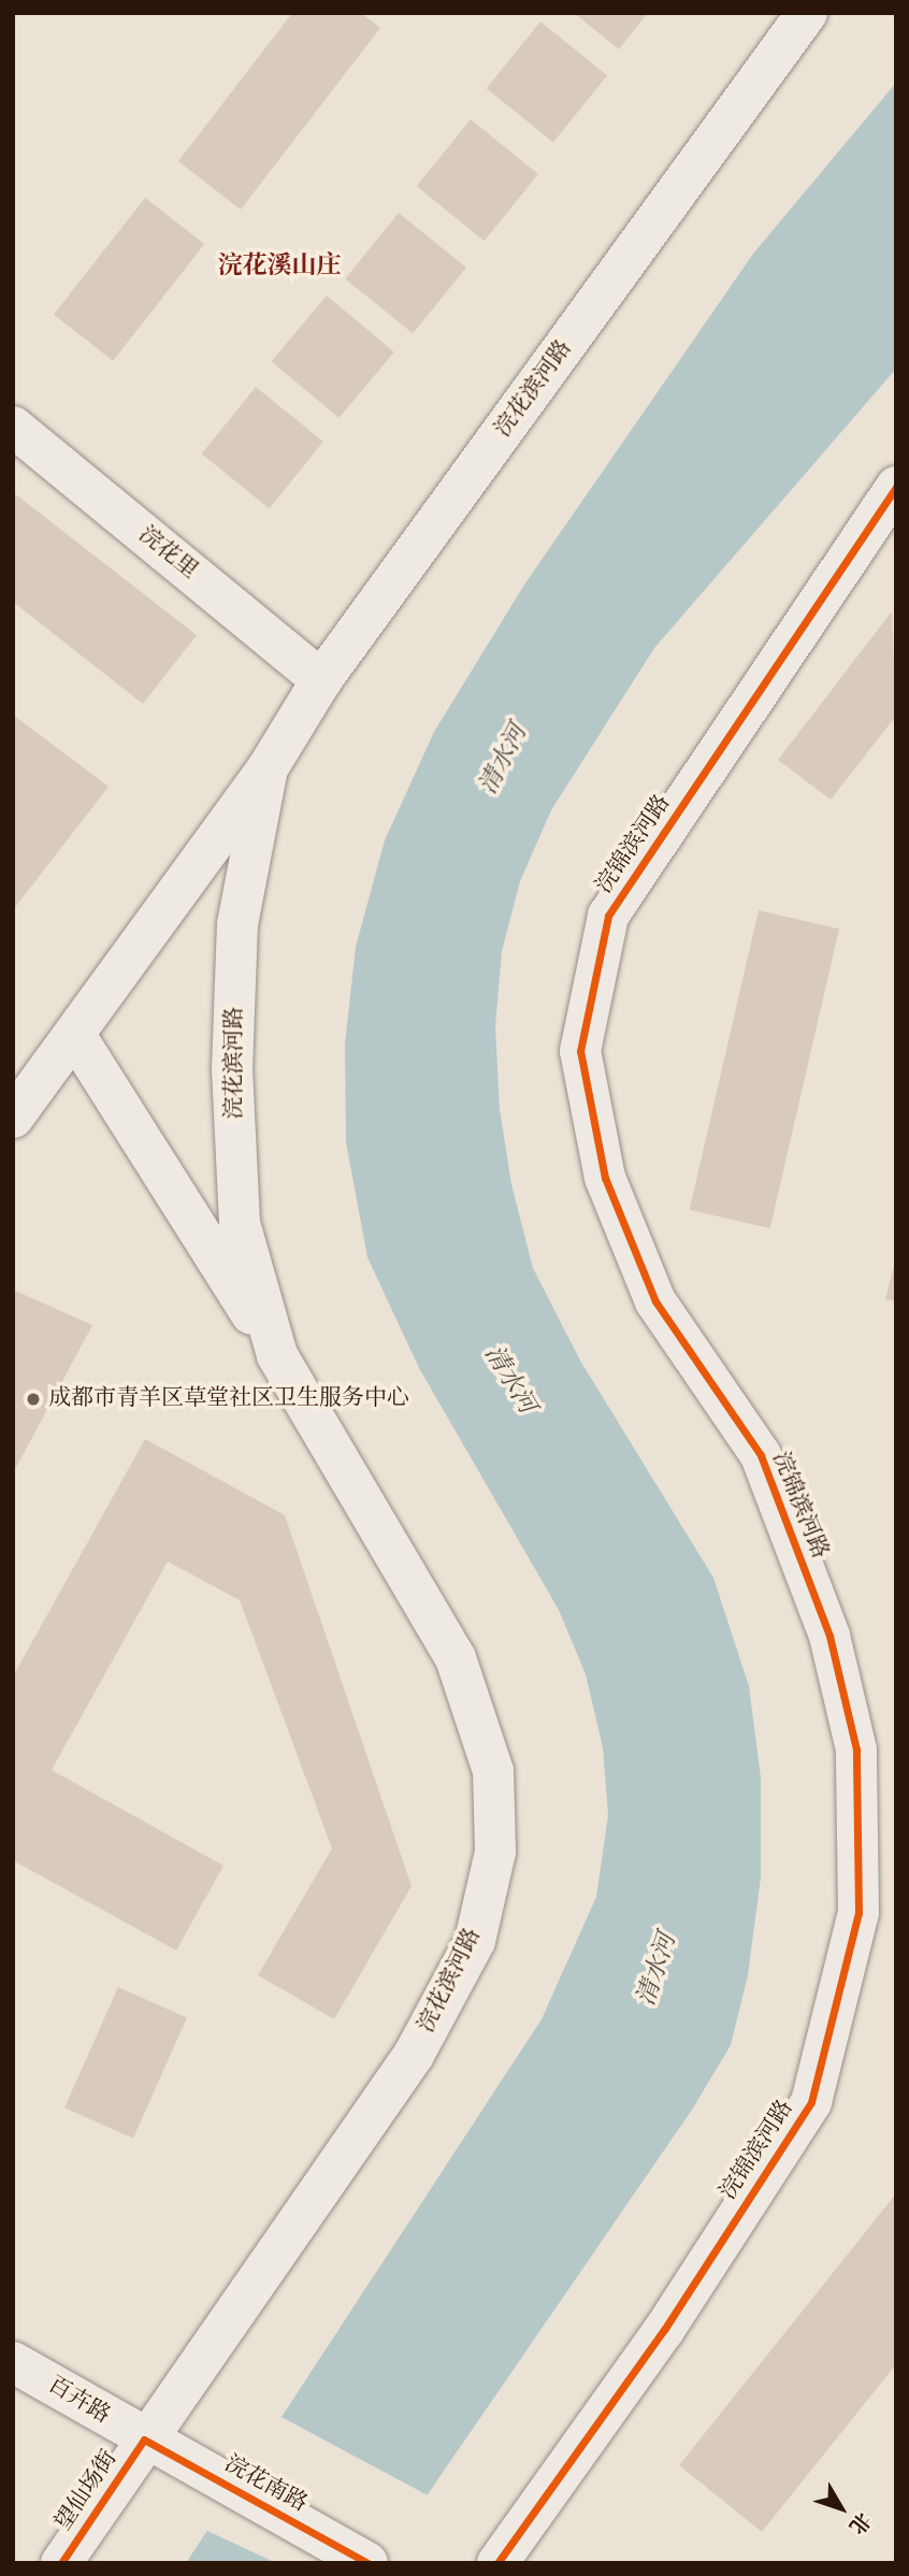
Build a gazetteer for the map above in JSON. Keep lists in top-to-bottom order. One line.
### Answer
{"streets":{"street":["浣花滨河路","浣花里","浣锦滨河路","百卉路","浣花南路","望仙场街"]},"crossings":[["浣花滨河路","浣花里"],["浣花滨河路","百卉路"],["浣花滨河路","浣花南路"],["浣花滨河路","望仙场街"],["百卉路","浣花南路"],["百卉路","望仙场街"],["浣花南路","望仙场街"]],"districts":["浣花溪山庄"],"water":["清水河"],"places":["成都市青羊区草堂社区卫生服务中心"],"north":"bottom right"}
